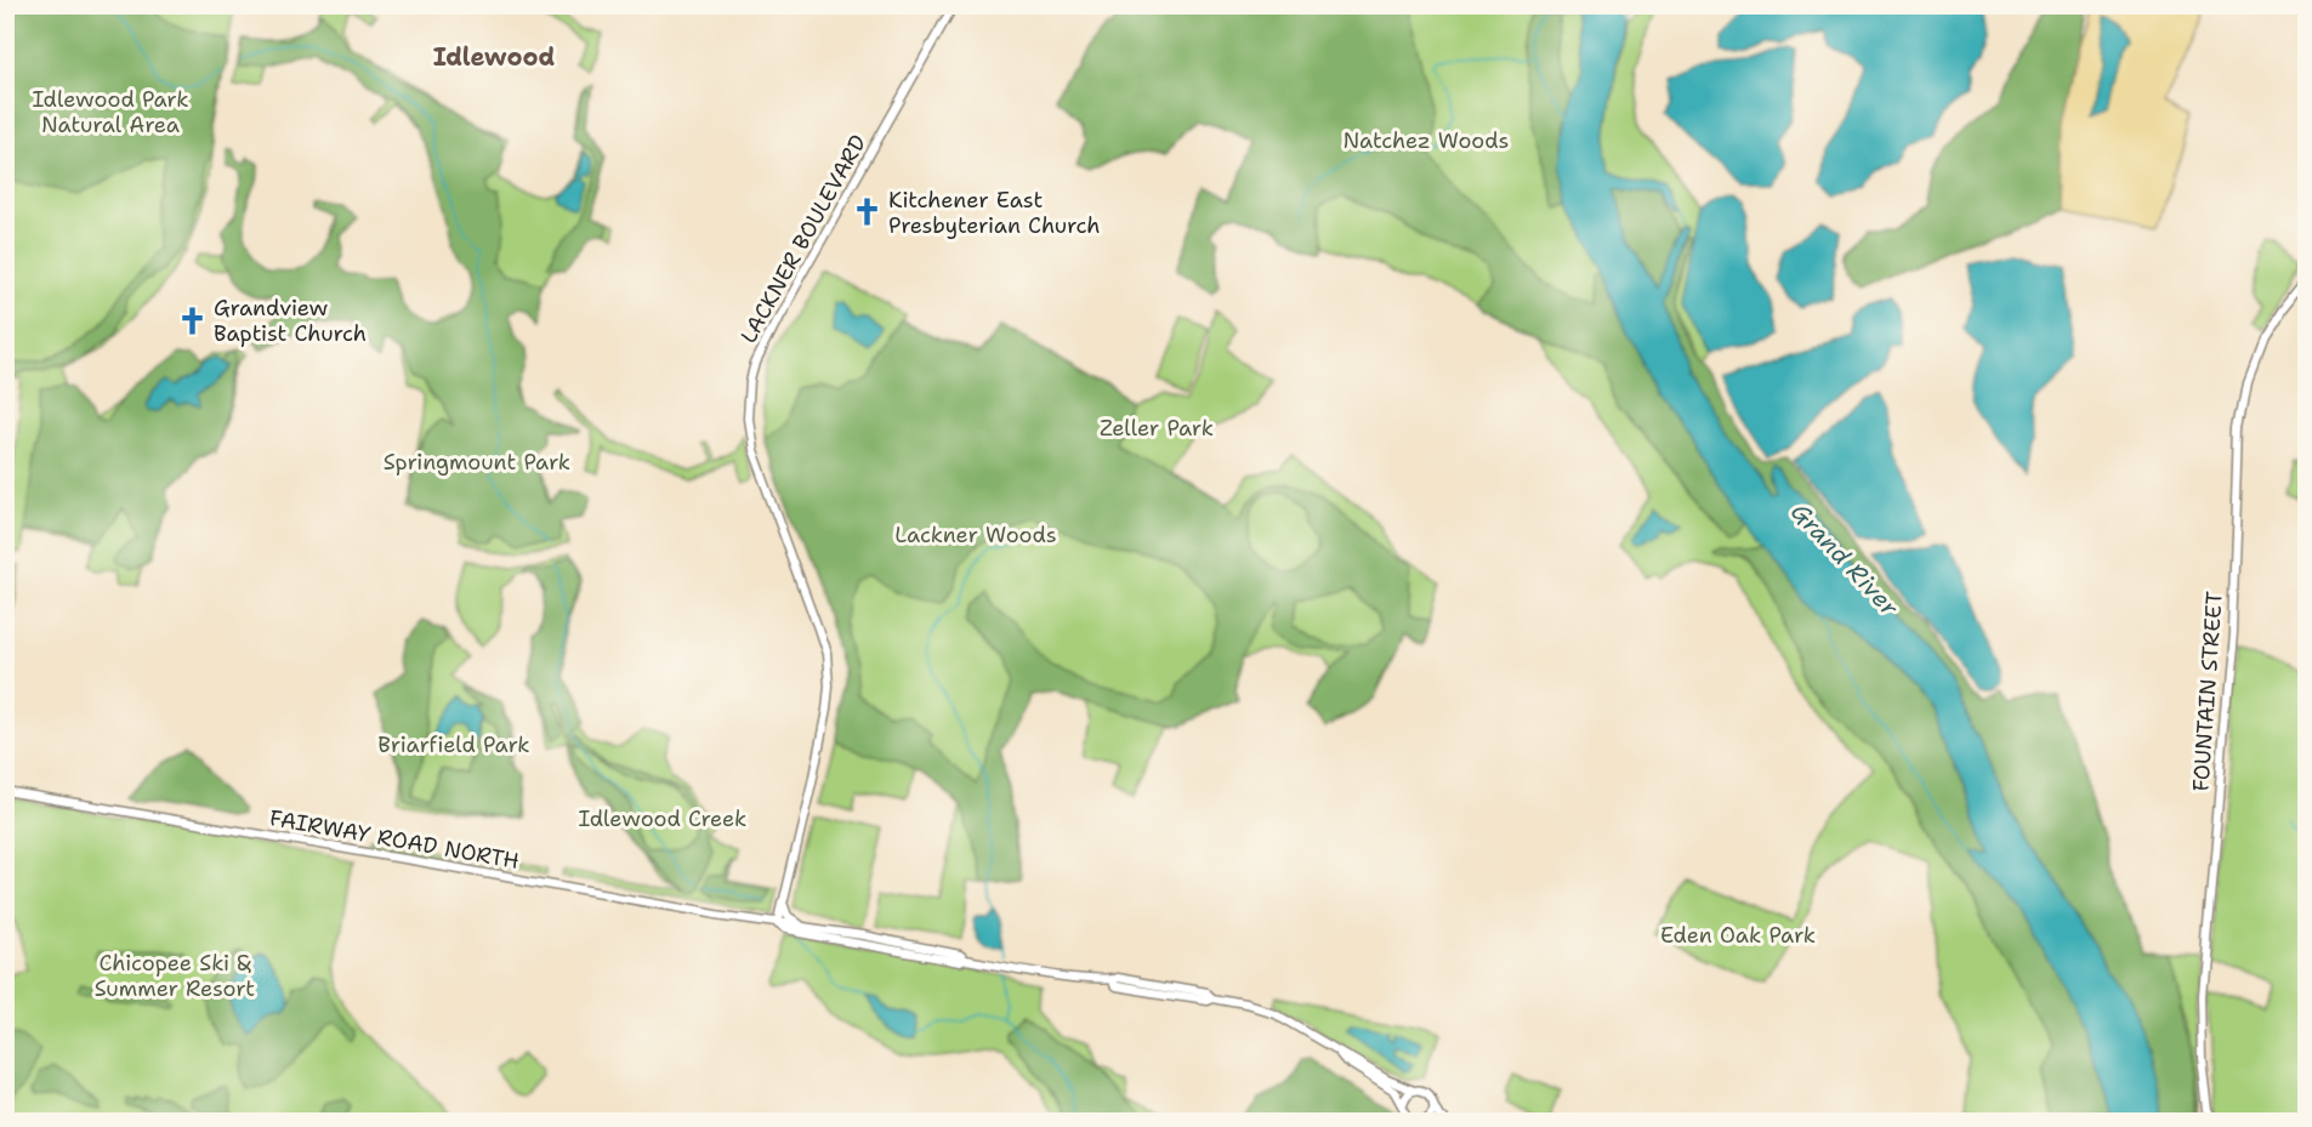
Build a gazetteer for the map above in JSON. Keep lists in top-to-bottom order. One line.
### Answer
{"streets":{"main road":["LACKNER BOULEVARD","FOUNTAIN STREET","FAIRWAY ROAD NORTH"]},"crossings":[["LACKNER BOULEVARD","FAIRWAY ROAD NORTH"]],"districts":["Idlewood"],"water":["Grand River"],"parks":["Idlewood Park Natural Area","Natchez Woods","Zeller Park","Springmount Park","Lackner Woods","Briarfield Park","Idlewood Creek","Eden Oak Park","Chicopee Ski & Summer Resort"],"places":{"church":["Kitchener East Presbyterian Church","Grandview Baptist Church"]}}
